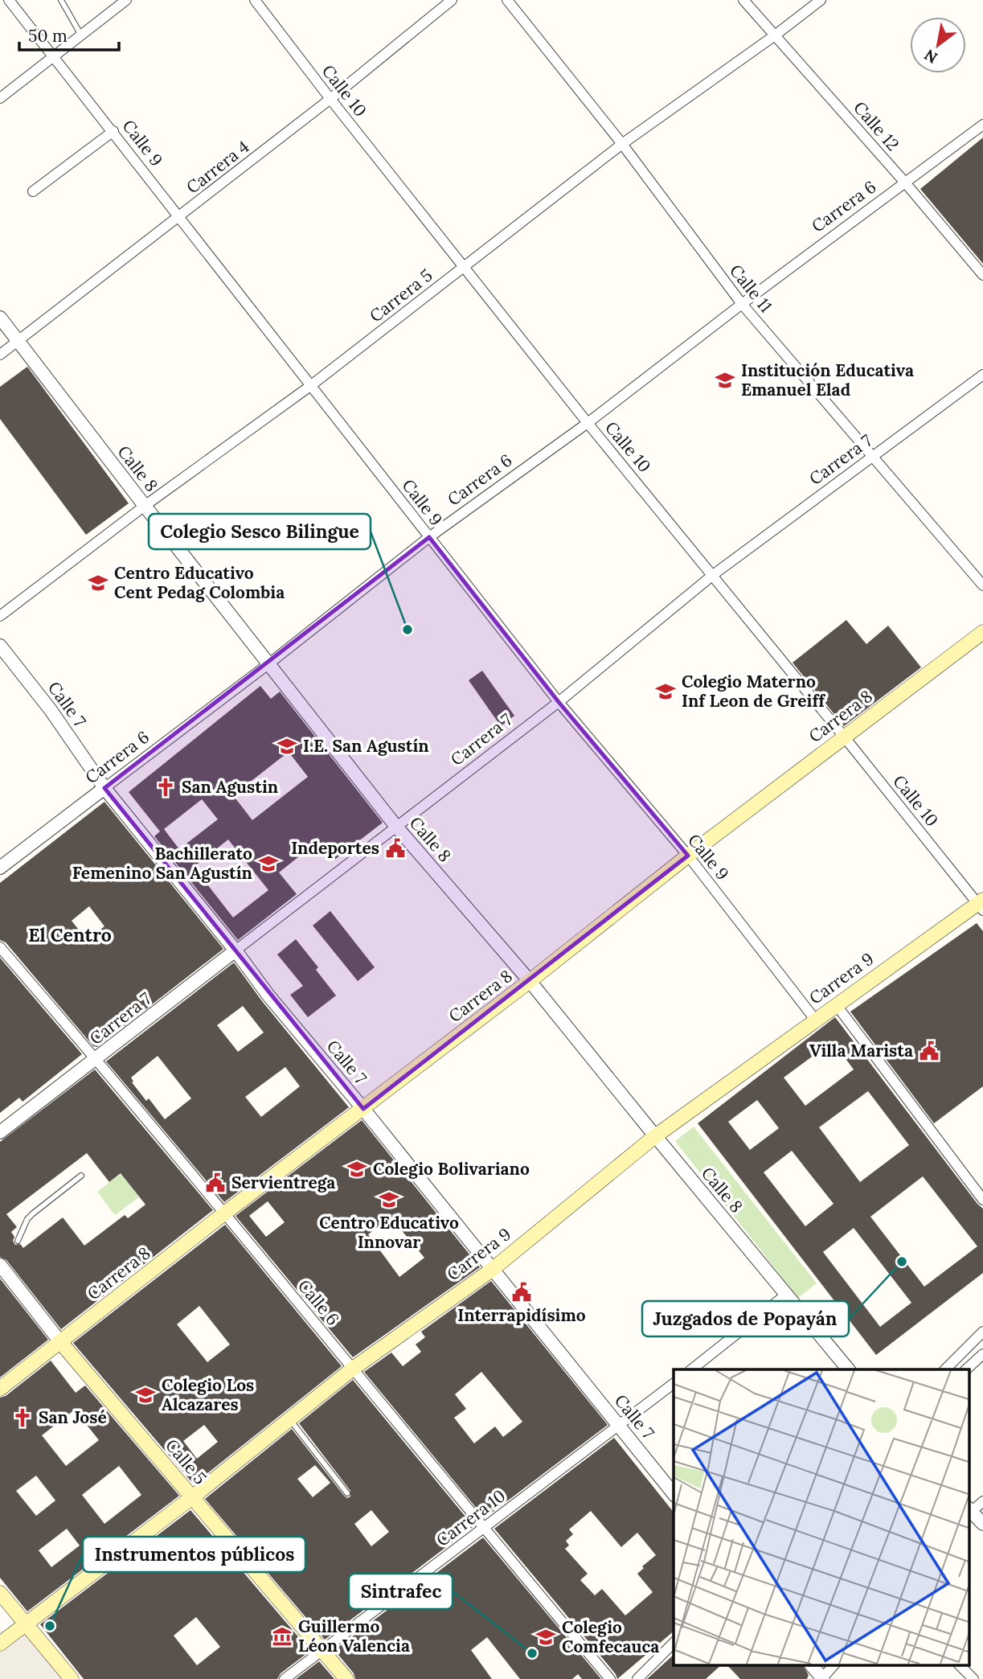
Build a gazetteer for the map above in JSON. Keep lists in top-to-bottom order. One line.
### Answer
{"streets":{"main road":["Carrera 8","Carrera 9","Calle 5"],"street":["Calle 10","Calle 12","Calle 9","Carrera 4","Carrera 6","Calle 11","Carrera 5","Carrera 7","Calle 8","Calle 7","Calle 6","Carrera 10"]},"crossings":[["Calle 10","Carrera 4"],["Calle 10","Carrera 6"],["Calle 10","Carrera 5"],["Calle 10","Carrera 7"],["Calle 10","Carrera 8"],["Calle 10","Carrera 9"],["Calle 12","Carrera 6"],["Calle 12","Carrera 5"],["Calle 9","Carrera 4"],["Calle 9","Carrera 6"],["Calle 9","Carrera 5"],["Calle 9","Carrera 7"],["Calle 9","Carrera 8"],["Calle 9","Carrera 9"],["Carrera 4","Calle 8"],["Carrera 6","Calle 11"],["Carrera 6","Calle 8"],["Carrera 6","Calle 7"],["Calle 11","Carrera 5"],["Calle 11","Carrera 7"],["Carrera 5","Calle 8"],["Carrera 7","Calle 8"],["Carrera 7","Calle 7"],["Carrera 7","Calle 6"],["Calle 8","Carrera 8"],["Calle 8","Carrera 9"],["Calle 7","Carrera 8"],["Calle 7","Carrera 9"],["Calle 7","Carrera 10"],["Carrera 8","Calle 6"],["Carrera 8","Calle 5"],["Carrera 9","Calle 6"],["Carrera 9","Calle 5"],["Calle 6","Carrera 10"],["Calle 5","Carrera 10"]],"districts":["El Centro"],"places":{"school or university":["Institución Educativa Emanuel Elad","Centro Educativo Cent Pedag Colombia","Colegio Materno Inf Leon de Greiff","I.E. San Agustín","Bachillerato Femenino San Agustín","Colegio Bolivariano","Centro Educativo Innovar","Colegio Los Alcazares","Colegio Comfecauca"],"other":["Colegio Sesco Bilingue","Juzgados de Popayán","Instrumentos públicos","Sintrafec"],"church":["San Agustin","San José"],"public building":["Indeportes","Villa Marista","Servientrega","Interrapidísimo"],"museum":["Guillermo Léon Valencia"]},"scale_bar":"50 m","north":"bottom left"}
